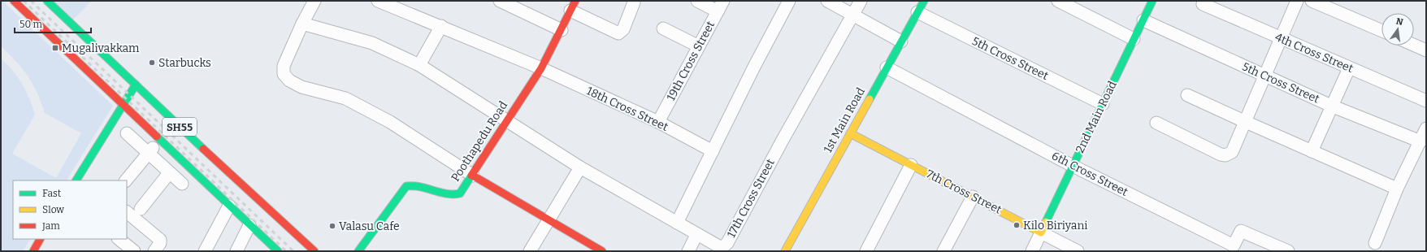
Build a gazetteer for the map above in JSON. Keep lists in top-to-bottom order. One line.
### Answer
{"streets":{"street":["4th Cross Street","5th Cross Street","19th Cross Street","18th Cross Street","2nd Main Road","1st Main Road","SH55","Poothapedu Road","6th Cross Street","7th Cross Street","17th Cross Street"]},"crossings":[["5th Cross Street","2nd Main Road"],["5th Cross Street","1st Main Road"],["19th Cross Street","18th Cross Street"],["18th Cross Street","Poothapedu Road"],["2nd Main Road","6th Cross Street"],["2nd Main Road","7th Cross Street"],["1st Main Road","6th Cross Street"],["1st Main Road","7th Cross Street"],["Poothapedu Road","17th Cross Street"]],"places":{"transit":["Mugalivakkam"],"other":["Starbucks","Kilo Biriyani","Valasu Cafe"]},"legend":["Fast","Slow","Jam"],"scale_bar":"50 m","north":"top"}
